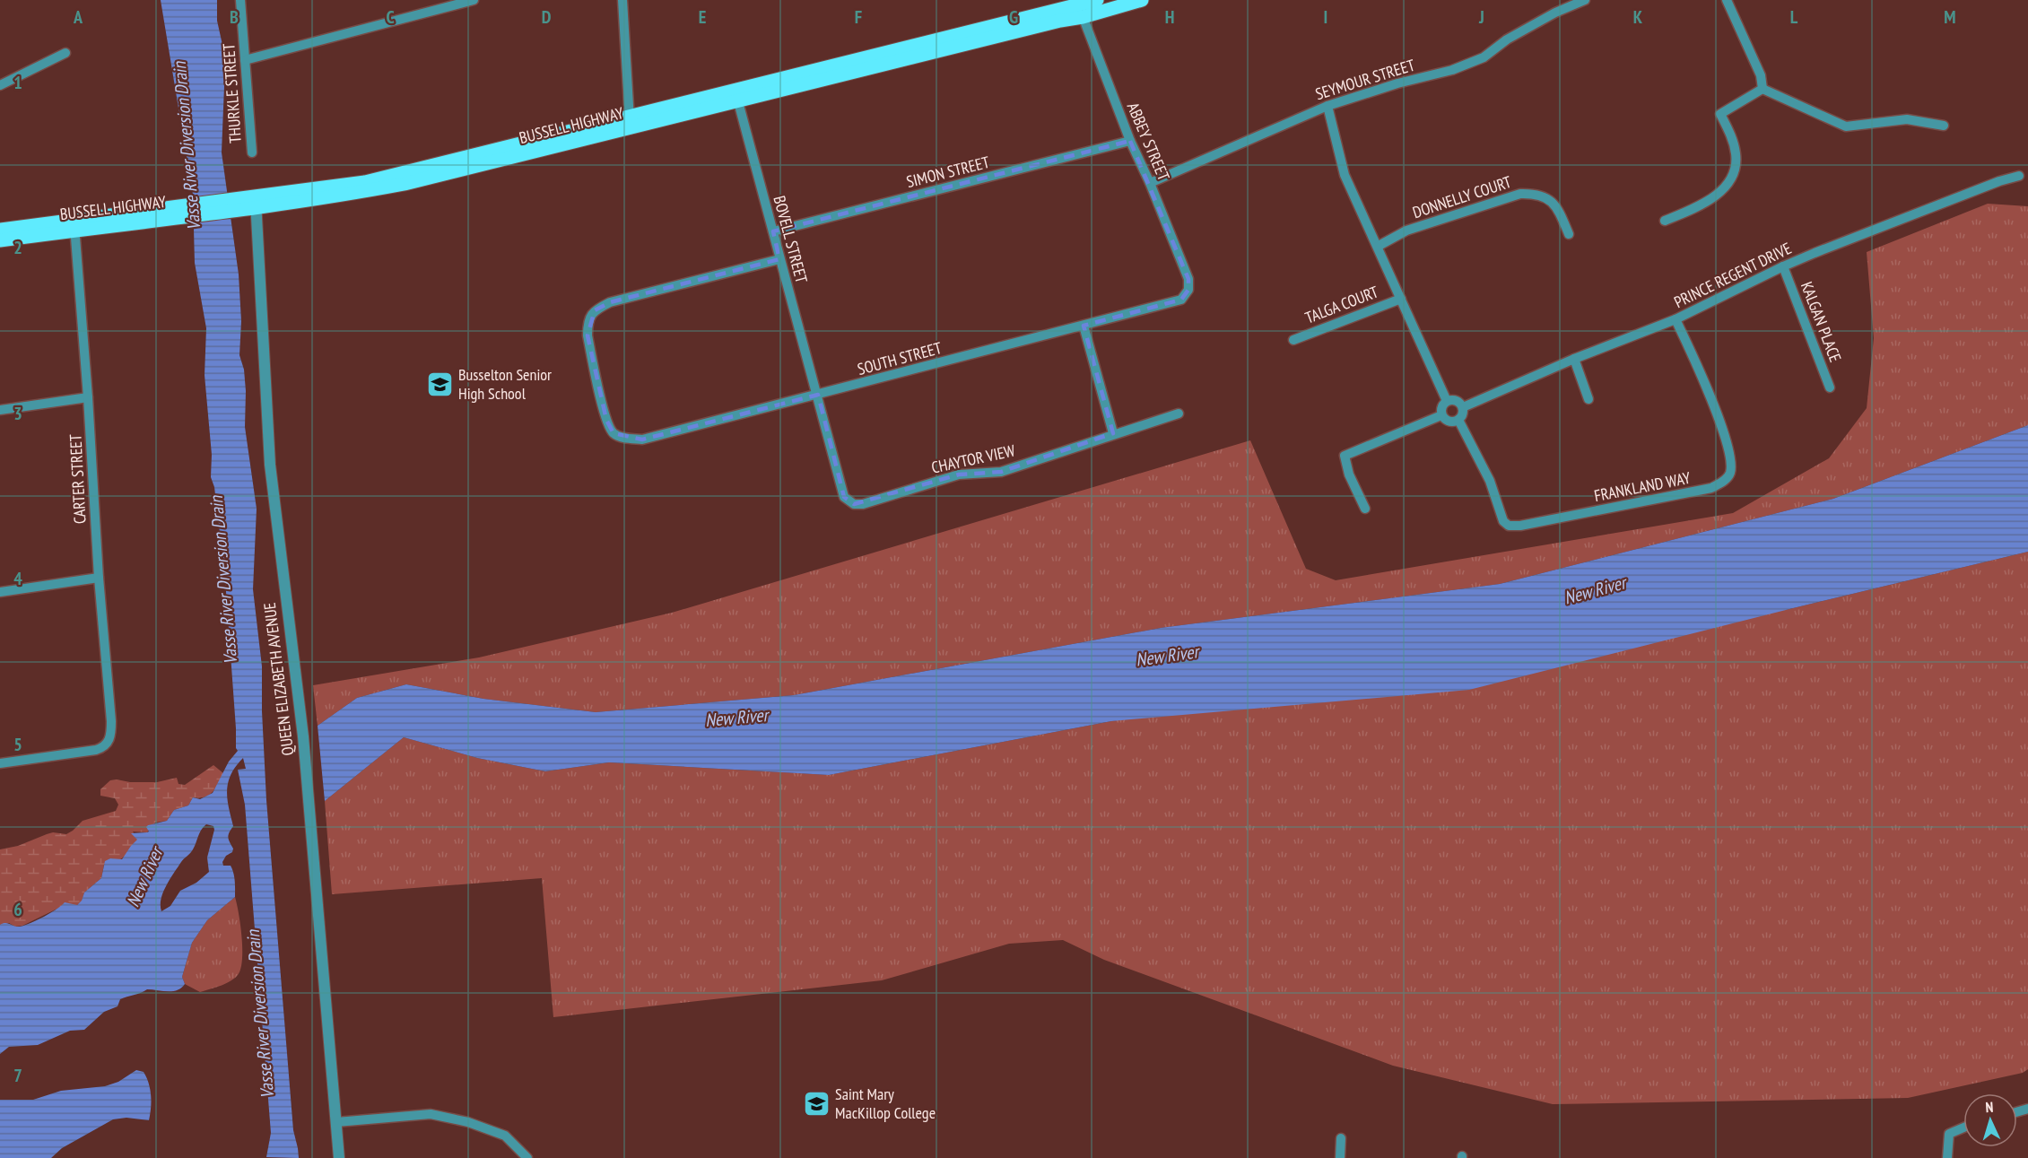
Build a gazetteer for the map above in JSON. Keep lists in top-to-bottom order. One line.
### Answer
{"streets":{"main road":["BUSSELL HIGHWAY"],"street":["SEYMOUR STREET","THURKLE STREET","ABBEY STREET","SIMON STREET","DONNELLY COURT","BOVELL STREET","PRINCE REGENT DRIVE","TALGA COURT","KALGAN PLACE","SOUTH STREET","CHAYTOR VIEW","CARTER STREET","FRANKLAND WAY","QUEEN ELIZABETH AVENUE"]},"crossings":[["SEYMOUR STREET","ABBEY STREET"],["BUSSELL HIGHWAY","ABBEY STREET"],["BUSSELL HIGHWAY","BOVELL STREET"],["BUSSELL HIGHWAY","CARTER STREET"],["BUSSELL HIGHWAY","QUEEN ELIZABETH AVENUE"],["ABBEY STREET","SIMON STREET"],["ABBEY STREET","SOUTH STREET"],["SIMON STREET","BOVELL STREET"],["BOVELL STREET","SOUTH STREET"],["BOVELL STREET","CHAYTOR VIEW"],["PRINCE REGENT DRIVE","KALGAN PLACE"],["PRINCE REGENT DRIVE","FRANKLAND WAY"],["SOUTH STREET","CHAYTOR VIEW"]],"water":["Vasse River Diversion Drain","New River"],"places":{"school or university":["Busselton Senior High School","Saint Mary MacKillop College"]},"north":"top","grid":{"columns":["A","B","C","D","E","F","G","H","I","J","K","L","M"],"rows":["1","2","3","4","5","6","7"]}}
